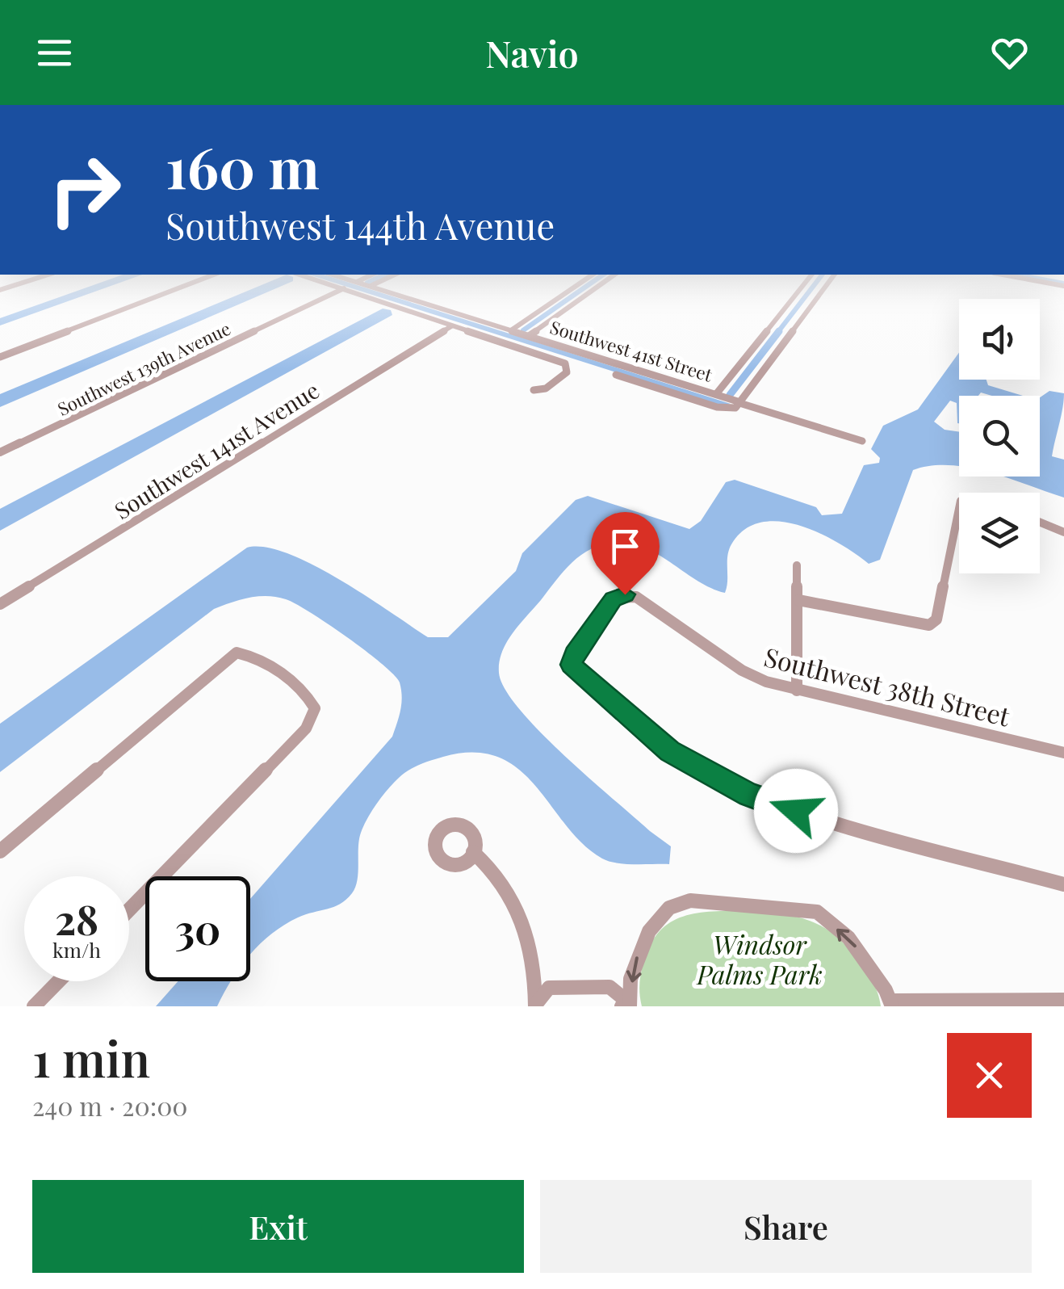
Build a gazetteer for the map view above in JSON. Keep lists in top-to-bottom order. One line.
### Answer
{"streets":{"street":["Southwest 41st Street","Southwest 139th Avenue","Southwest 141st Avenue","Southwest 38th Street"]},"parks":["Windsor Palms Park"],"page":{"header":"Navio","turn":["160 m","Southwest 144th Avenue"],"speed":"28 km/h","limit":"30","heading":["1 min","240 m · 20:00"],"buttons":["Exit","Share"]}}
